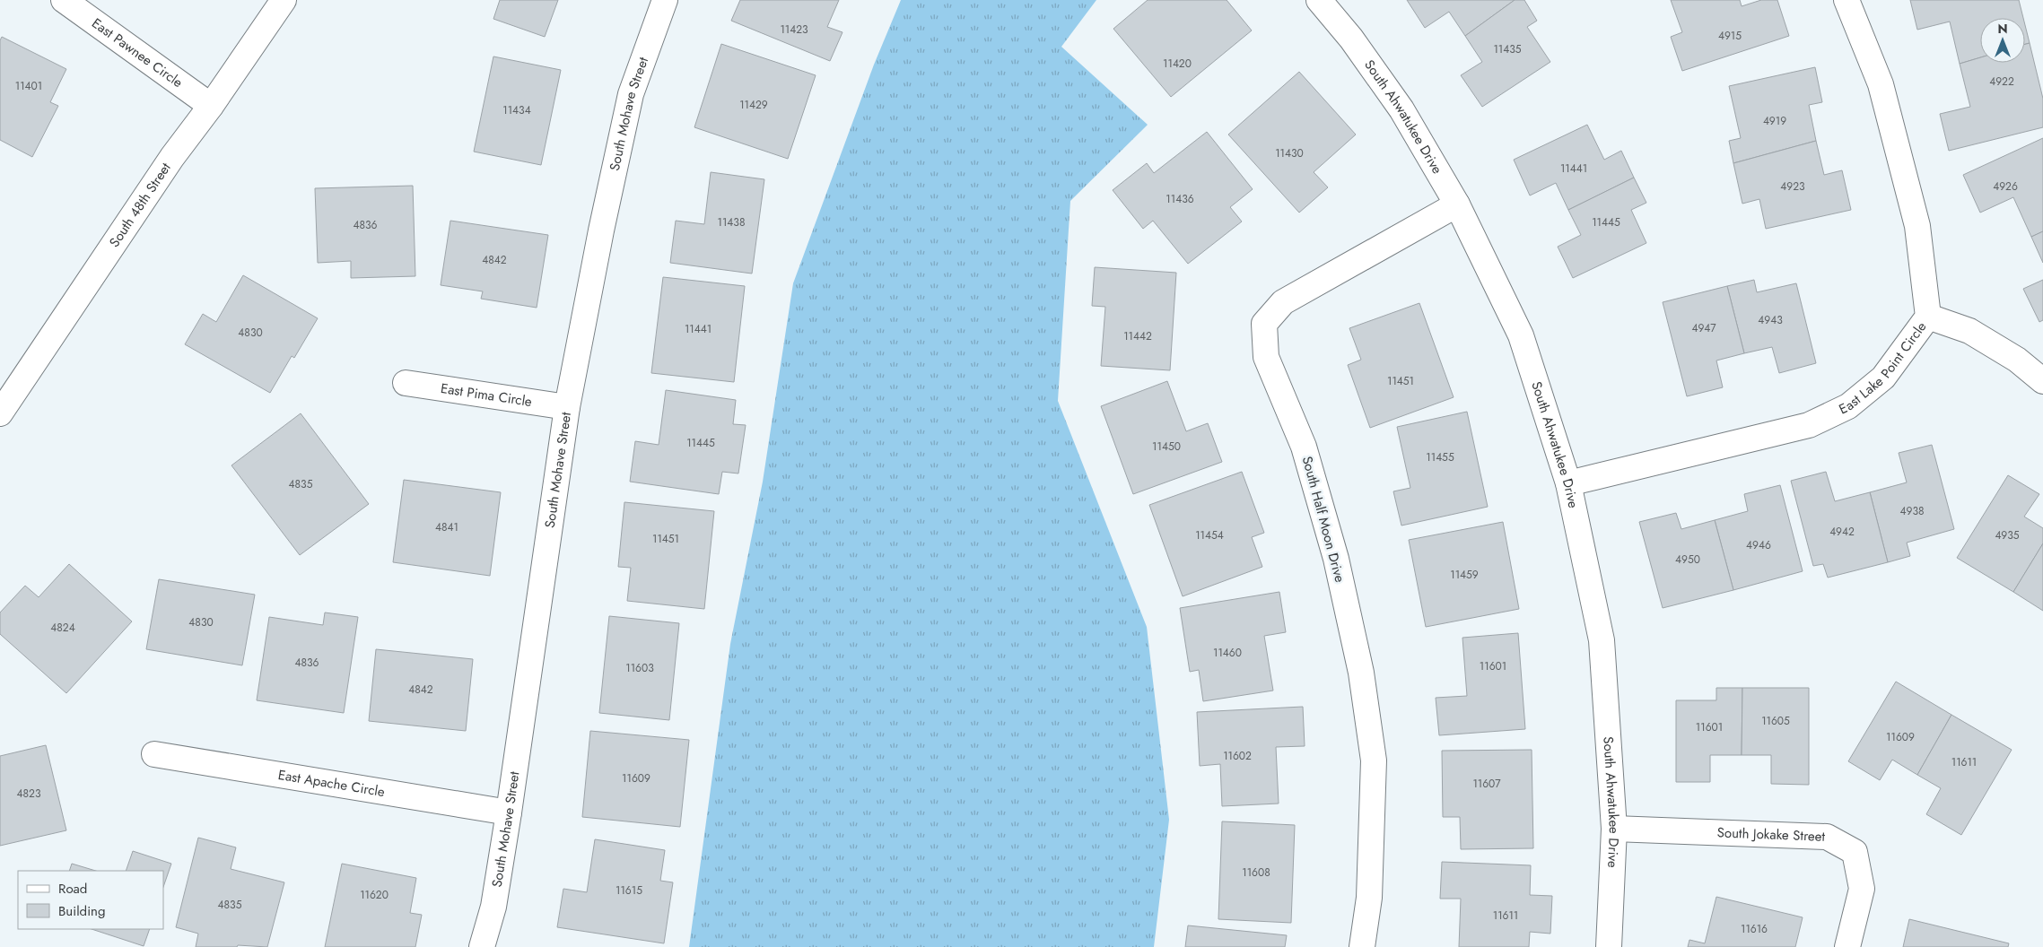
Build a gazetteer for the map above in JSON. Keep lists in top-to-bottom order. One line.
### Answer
{"streets":{"street":["East Pawnee Circle","South Mohave Street","South Ahwatukee Drive","South 48th Street","East Lake Point Circle","East Pima Circle","South Half Moon Drive","East Apache Circle","South Jokake Street"]},"crossings":[["East Pawnee Circle","South 48th Street"],["South Mohave Street","East Pima Circle"],["South Mohave Street","East Apache Circle"],["South Ahwatukee Drive","East Lake Point Circle"],["South Ahwatukee Drive","South Half Moon Drive"],["South Ahwatukee Drive","South Jokake Street"]],"house_numbers":["11423","4915","11435","11420","4922","11401","11429","11434","4919","11430","11441","4923","4926","11436","11438","11445","4836","4842","4943","4947","11441","4830","11442","11451","11445","11450","11455","4835","4938","4841","4942","11454","4935","11451","4946","4950","11459","4830","4824","11460","4836","11601","11603","4842","11605","11601","11609","11602","11611","11609","11607","4823","11608","11615","11620","4835","11611","11616"],"legend":["Road","Building"],"north":"top"}
